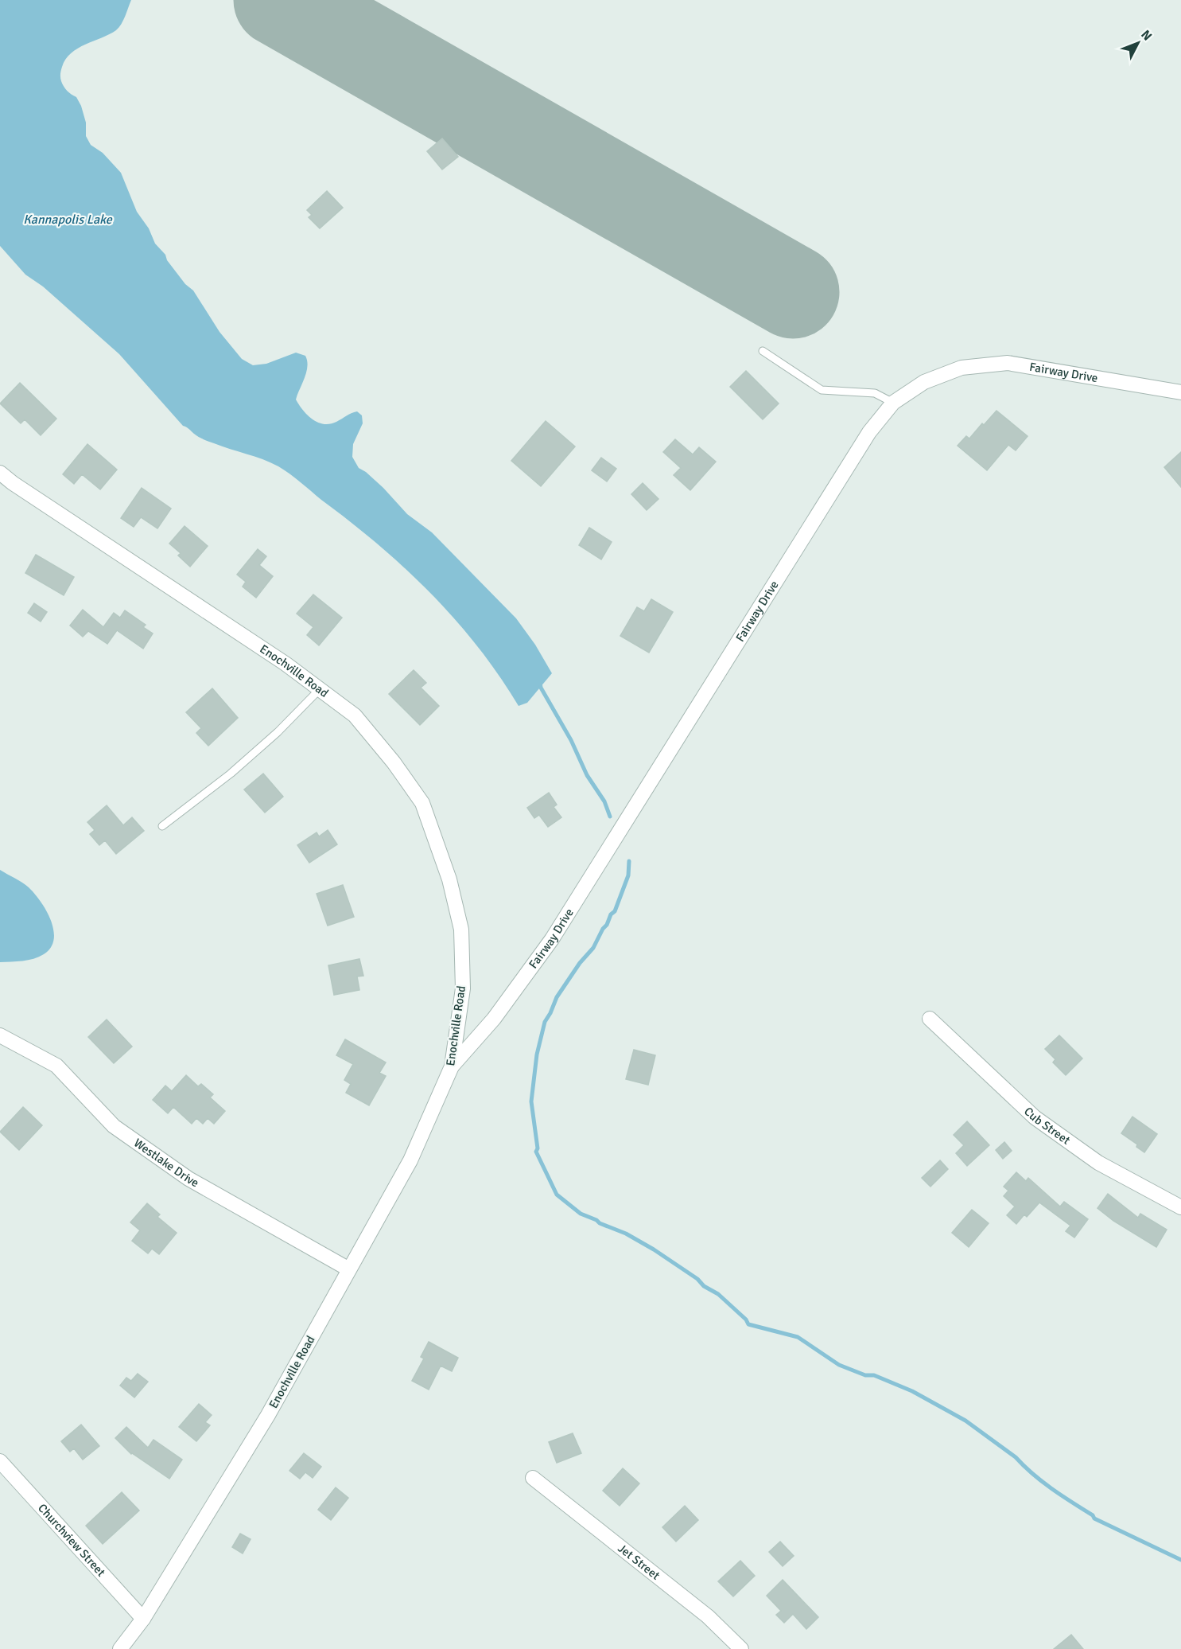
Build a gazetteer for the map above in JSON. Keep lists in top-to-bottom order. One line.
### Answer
{"streets":{"street":["Fairway Drive","Enochville Road","Cub Street","Westlake Drive","Churchview Street","Jet Street"]},"crossings":[["Fairway Drive","Enochville Road"],["Enochville Road","Westlake Drive"],["Enochville Road","Churchview Street"]],"water":["Kannapolis Lake"],"north":"top right"}
